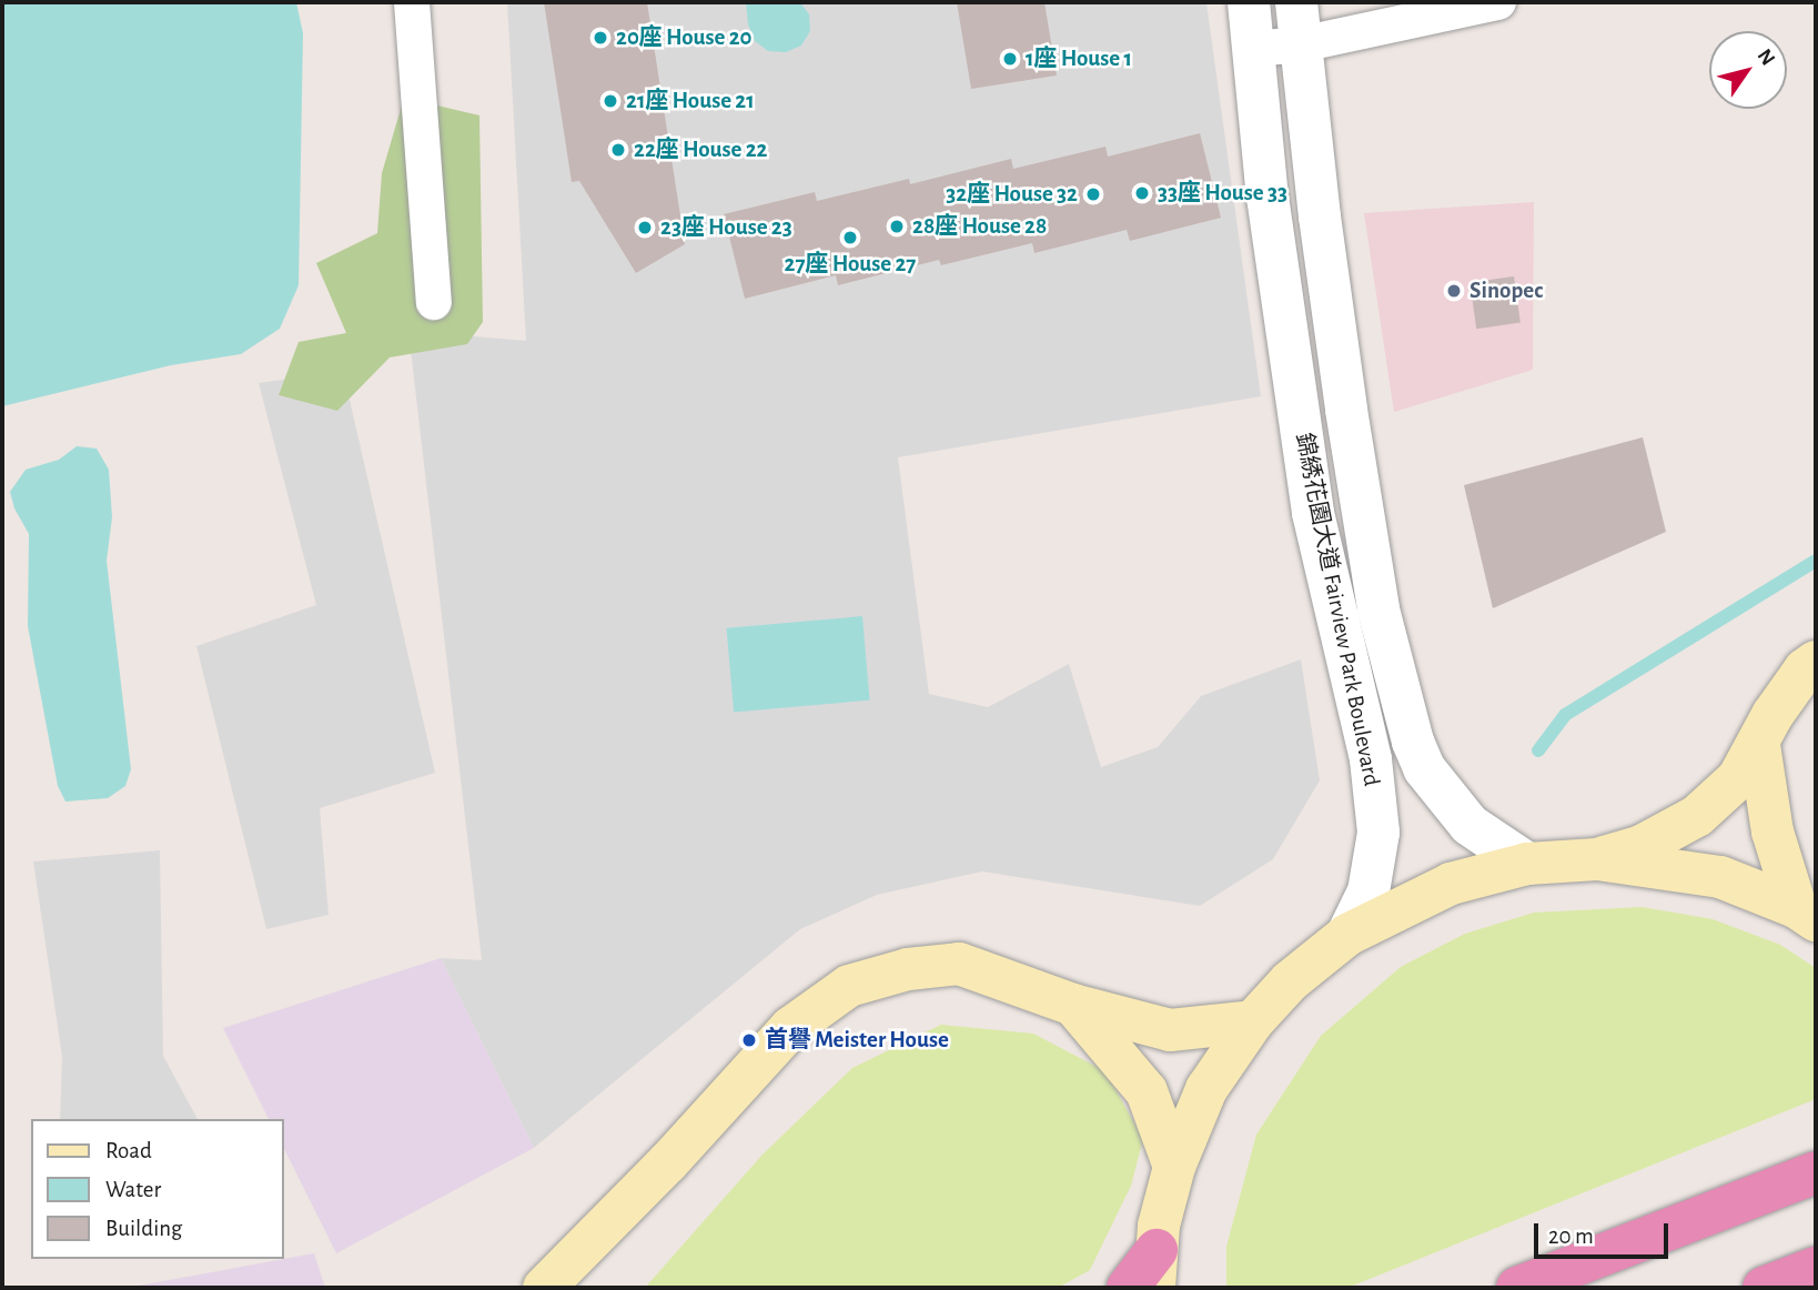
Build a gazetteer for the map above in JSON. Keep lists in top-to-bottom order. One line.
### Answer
{"streets":{"street":["錦綉花園大道 Fairview Park Boulevard"]},"places":["20座 House 20","1座 House 1","21座 House 21","22座 House 22","33座 House 33","32座 House 32","28座 House 28","23座 House 23","27座 House 27","Sinopec","首譽 Meister House"],"legend":["Road","Water","Building"],"scale_bar":"20 m","north":"top right"}
